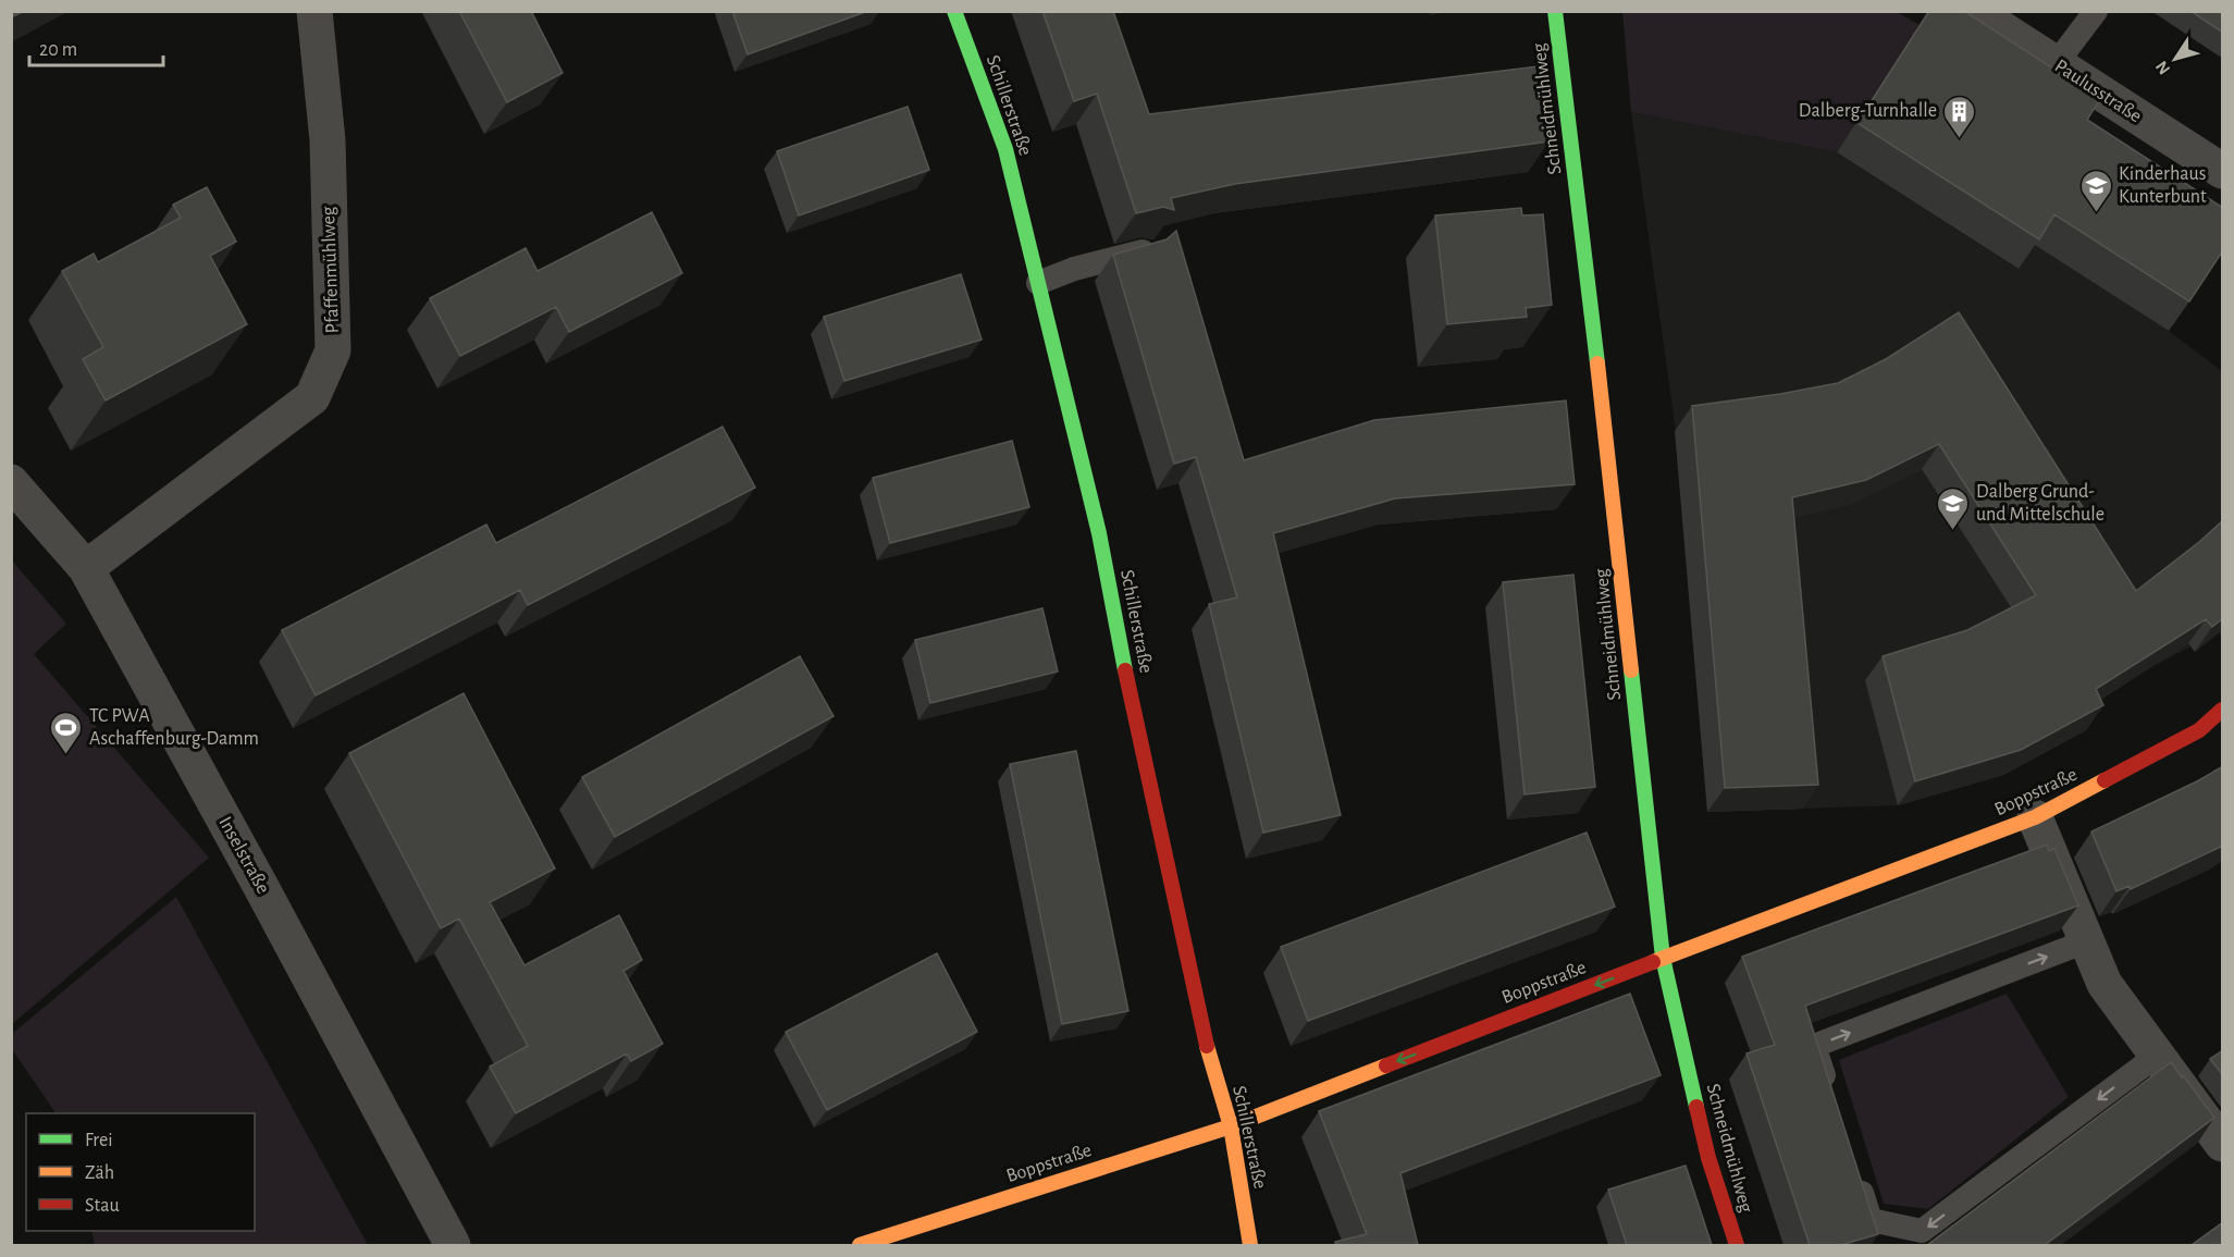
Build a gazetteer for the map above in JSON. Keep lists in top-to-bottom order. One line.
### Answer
{"streets":{"street":["Paulusstraße","Schillerstraße","Schneidmühlweg","Pfaffenmühlweg","Boppstraße","Inselstraße"]},"crossings":[["Schillerstraße","Boppstraße"],["Schneidmühlweg","Boppstraße"],["Pfaffenmühlweg","Inselstraße"]],"places":{"building":["Dalberg-Turnhalle"],"school or university":["Kinderhaus Kunterbunt","Dalberg Grund- und Mittelschule"],"sports":["TC PWA Aschaffenburg-Damm"]},"legend":["Frei","Zäh","Stau"],"scale_bar":"20 m","north":"bottom left"}
